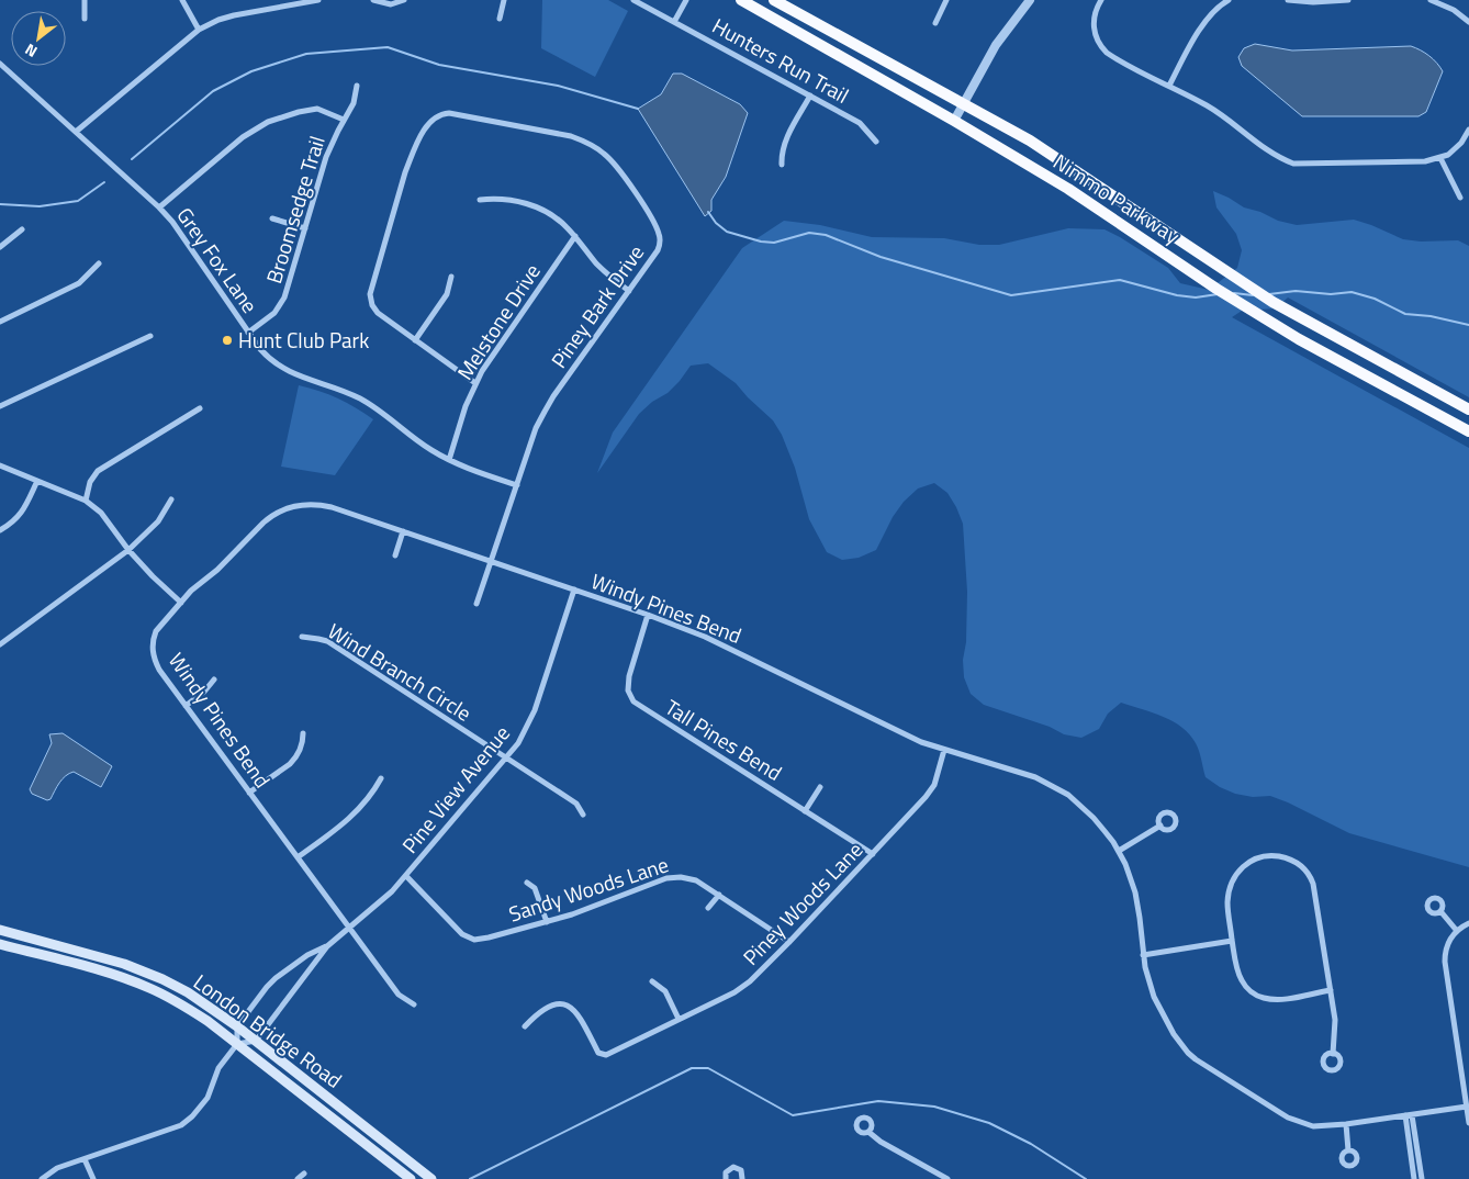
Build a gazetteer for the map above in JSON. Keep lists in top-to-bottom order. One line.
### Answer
{"streets":{"highway":["Nimmo Parkway"],"main road":["London Bridge Road"],"street":["Hunters Run Trail","Broomsedge Trail","Grey Fox Lane","Piney Bark Drive","Melstone Drive","Windy Pines Bend","Wind Branch Circle","Tall Pines Bend","Pine View Avenue","Sandy Woods Lane","Piney Woods Lane"]},"crossings":[["Broomsedge Trail","Grey Fox Lane"],["Grey Fox Lane","Piney Bark Drive"],["Grey Fox Lane","Melstone Drive"],["Piney Bark Drive","Melstone Drive"],["Piney Bark Drive","Windy Pines Bend"],["Windy Pines Bend","Tall Pines Bend"],["Windy Pines Bend","Pine View Avenue"],["Windy Pines Bend","Piney Woods Lane"],["Wind Branch Circle","Pine View Avenue"],["Tall Pines Bend","Piney Woods Lane"],["Pine View Avenue","Sandy Woods Lane"],["Pine View Avenue","London Bridge Road"],["Sandy Woods Lane","Piney Woods Lane"]],"places":["Hunt Club Park"],"north":"bottom left"}
